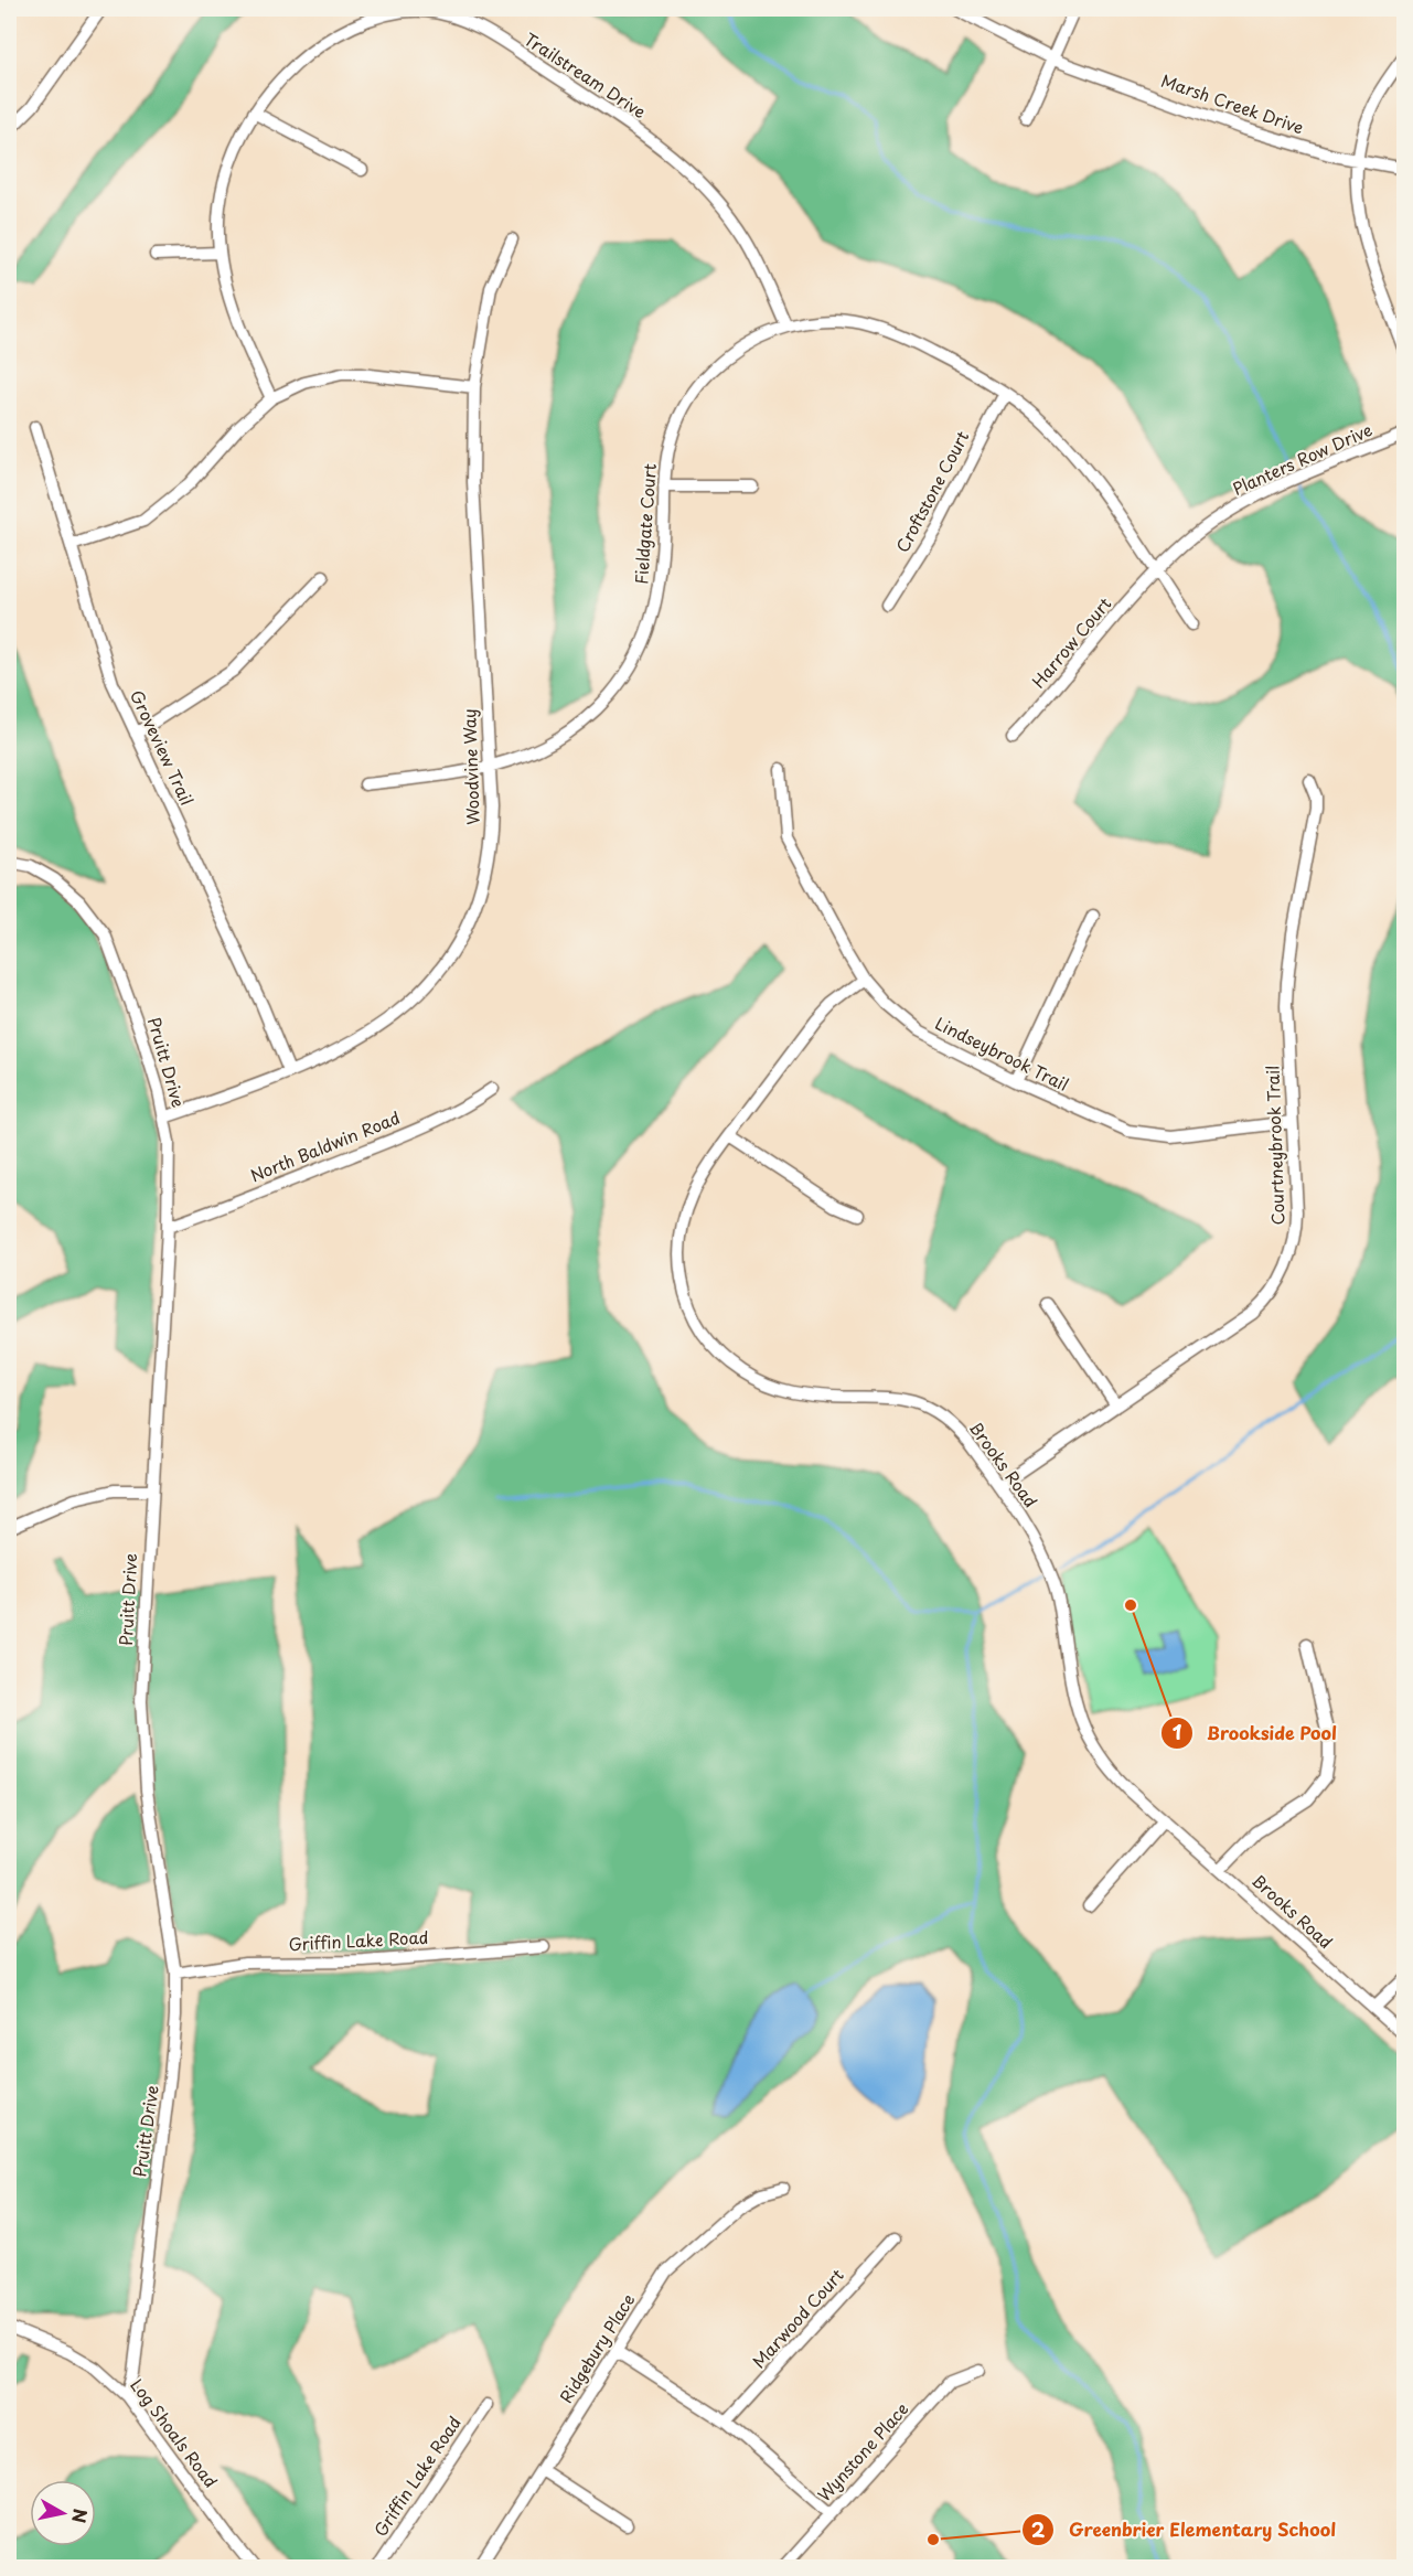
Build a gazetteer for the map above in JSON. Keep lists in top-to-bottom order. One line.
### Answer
{"streets":{"street":["Trailstream Drive","Marsh Creek Drive","Planters Row Drive","Croftstone Court","Fieldgate Court","Harrow Court","Groveview Trail","Woodvine Way","Lindseybrook Trail","Pruitt Drive","Courtneybrook Trail","North Baldwin Road","Brooks Road","Griffin Lake Road","Marwood Court","Ridgebury Place","Log Shoals Road","Wynstone Place"]},"crossings":[["Trailstream Drive","Fieldgate Court"],["Planters Row Drive","Fieldgate Court"],["Planters Row Drive","Harrow Court"],["Croftstone Court","Fieldgate Court"],["Fieldgate Court","Harrow Court"],["Fieldgate Court","Woodvine Way"],["Groveview Trail","Woodvine Way"],["Woodvine Way","Pruitt Drive"],["Lindseybrook Trail","Courtneybrook Trail"],["Lindseybrook Trail","Brooks Road"],["Pruitt Drive","North Baldwin Road"],["Pruitt Drive","Griffin Lake Road"],["Pruitt Drive","Log Shoals Road"],["Courtneybrook Trail","Brooks Road"]],"places":["Brookside Pool","Greenbrier Elementary School"],"north":"right"}
